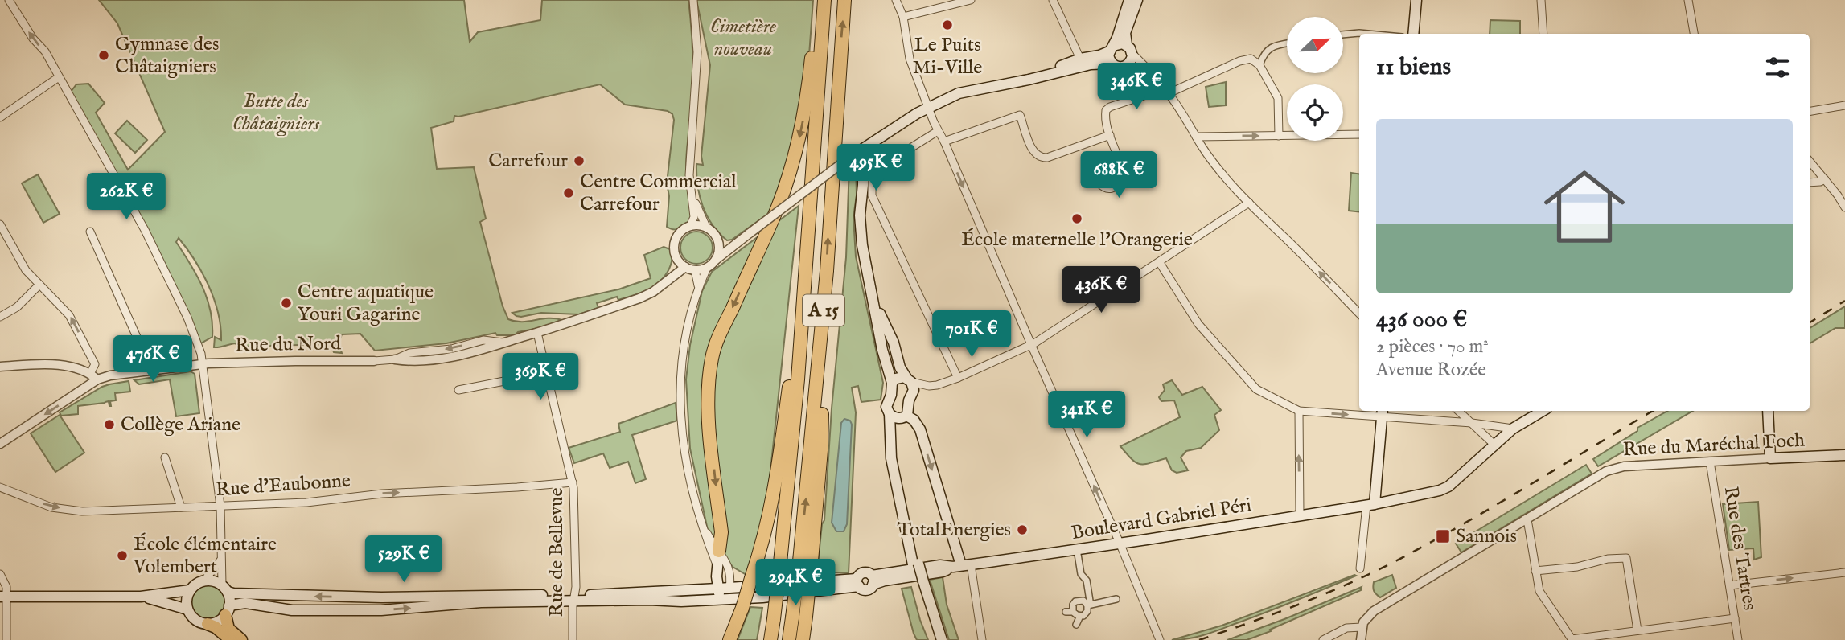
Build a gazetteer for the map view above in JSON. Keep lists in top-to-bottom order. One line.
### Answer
{"streets":{"highway":["A 15"],"main road":["Rue du Maréchal Foch","Boulevard Gabriel Péri"],"street":["Rue du Nord","Rue d'Eaubonne","Rue des Tartres","Rue de Bellevue"]},"crossings":[["Rue du Nord","Rue de Bellevue"],["Rue du Maréchal Foch","Rue des Tartres"],["Rue d'Eaubonne","Rue de Bellevue"]],"one_way":["Rue d'Eaubonne"],"parks":["Cimetière nouveau","Butte des Châtaigniers"],"places":{"other":["Le Puits Mi-Ville","Gymnase des Châtaigniers","Carrefour","Centre Commercial Carrefour","École maternelle l'Orangerie","Centre aquatique Youri Gagarine","Collège Ariane","TotalEnergies","École élémentaire Volembert"],"transit":["Sannois"]},"north":"top right","page":{"heading":"11 biens","price":["346K €","495K €","688K €","262K €","436K €","701K €","476K €","369K €","341K €","529K €","294K €"],"list":[{"name":"436 000 €","note":"2 pièces · 70 m² · Avenue Rozée"}]}}
